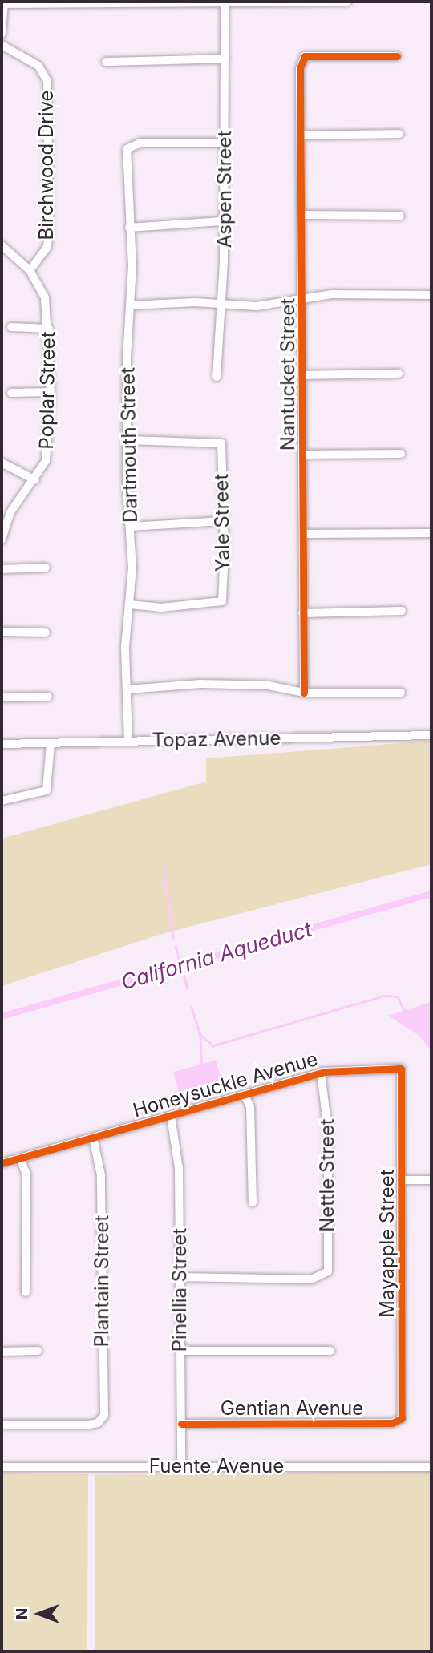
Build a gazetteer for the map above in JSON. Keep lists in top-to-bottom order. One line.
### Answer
{"streets":{"street":["Birchwood Drive","Aspen Street","Nantucket Street","Poplar Street","Dartmouth Street","Yale Street","Topaz Avenue","Honeysuckle Avenue","Nettle Street","Mayapple Street","Plantain Street","Pinellia Street","Gentian Avenue","Fuente Avenue"]},"crossings":[["Birchwood Drive","Poplar Street"],["Aspen Street","Dartmouth Street"],["Dartmouth Street","Yale Street"],["Dartmouth Street","Topaz Avenue"],["Honeysuckle Avenue","Nettle Street"],["Honeysuckle Avenue","Mayapple Street"],["Honeysuckle Avenue","Plantain Street"],["Honeysuckle Avenue","Pinellia Street"],["Nettle Street","Pinellia Street"],["Mayapple Street","Gentian Avenue"],["Pinellia Street","Gentian Avenue"],["Pinellia Street","Fuente Avenue"]],"water":["California Aqueduct"],"north":"left"}
